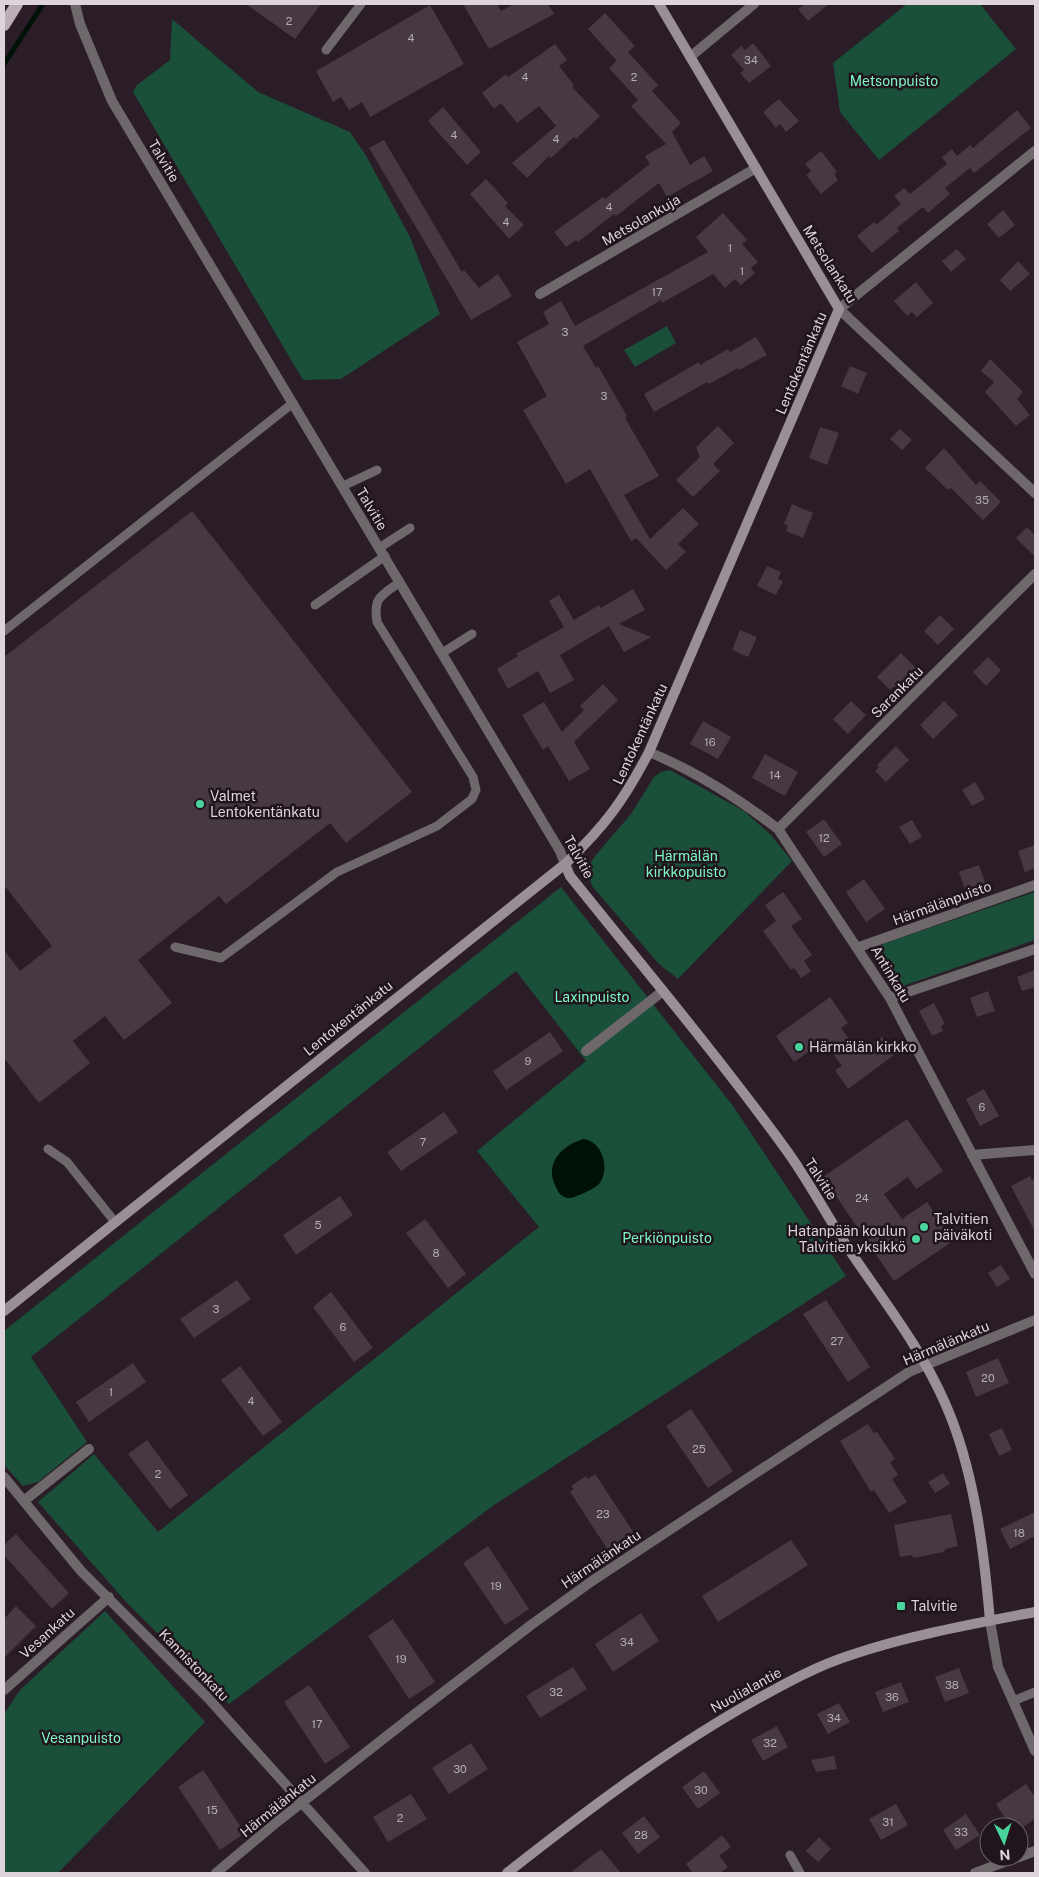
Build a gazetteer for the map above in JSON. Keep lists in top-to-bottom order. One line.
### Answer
{"streets":{"street":["Talvitie","Metsolankuja","Metsolankatu","Lentokentänkatu","Sarankatu","Härmälänpuisto","Antinkatu","Härmälänkatu","Vesankatu","Kannistonkatu","Nuolialantie"]},"crossings":[["Talvitie","Lentokentänkatu"],["Talvitie","Härmälänkatu"],["Talvitie","Nuolialantie"],["Metsolankuja","Metsolankatu"],["Metsolankatu","Lentokentänkatu"],["Lentokentänkatu","Antinkatu"],["Sarankatu","Antinkatu"],["Härmälänpuisto","Antinkatu"],["Härmälänkatu","Kannistonkatu"],["Vesankatu","Kannistonkatu"]],"parks":["Metsonpuisto","Härmälän kirkkopuisto","Laxinpuisto","Perkiönpuisto","Vesanpuisto"],"places":{"other":["Valmet Lentokentänkatu","Härmälän kirkko","Talvitien päiväkoti","Hatanpään koulun Talvitien yksikkö"],"transit":["Talvitie"]},"house_numbers":["2","4","34","4","2","4","4","4","4","1","1","17","3","3","35","16","14","12","9","6","7","24","5","8","3","6","27","20","1","4","25","2","23","18","19","34","19","38","32","36","34","17","32","30","30","15","2","31","33","28"],"north":"bottom"}
